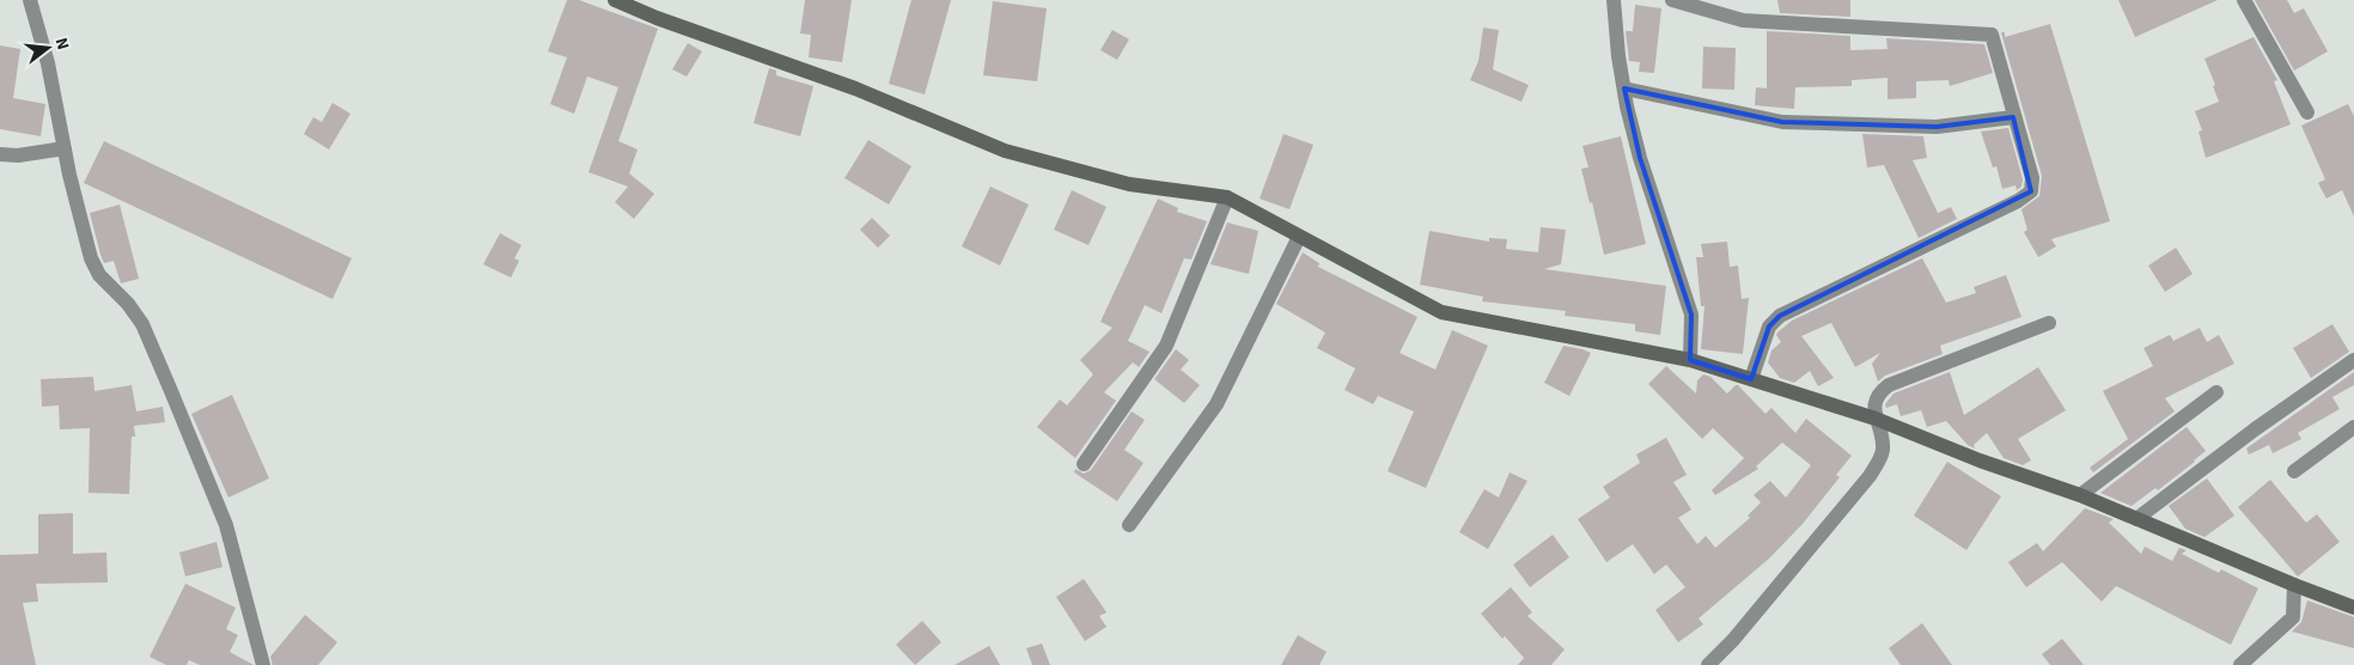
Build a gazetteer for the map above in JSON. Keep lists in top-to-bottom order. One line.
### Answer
{"north":"right"}
